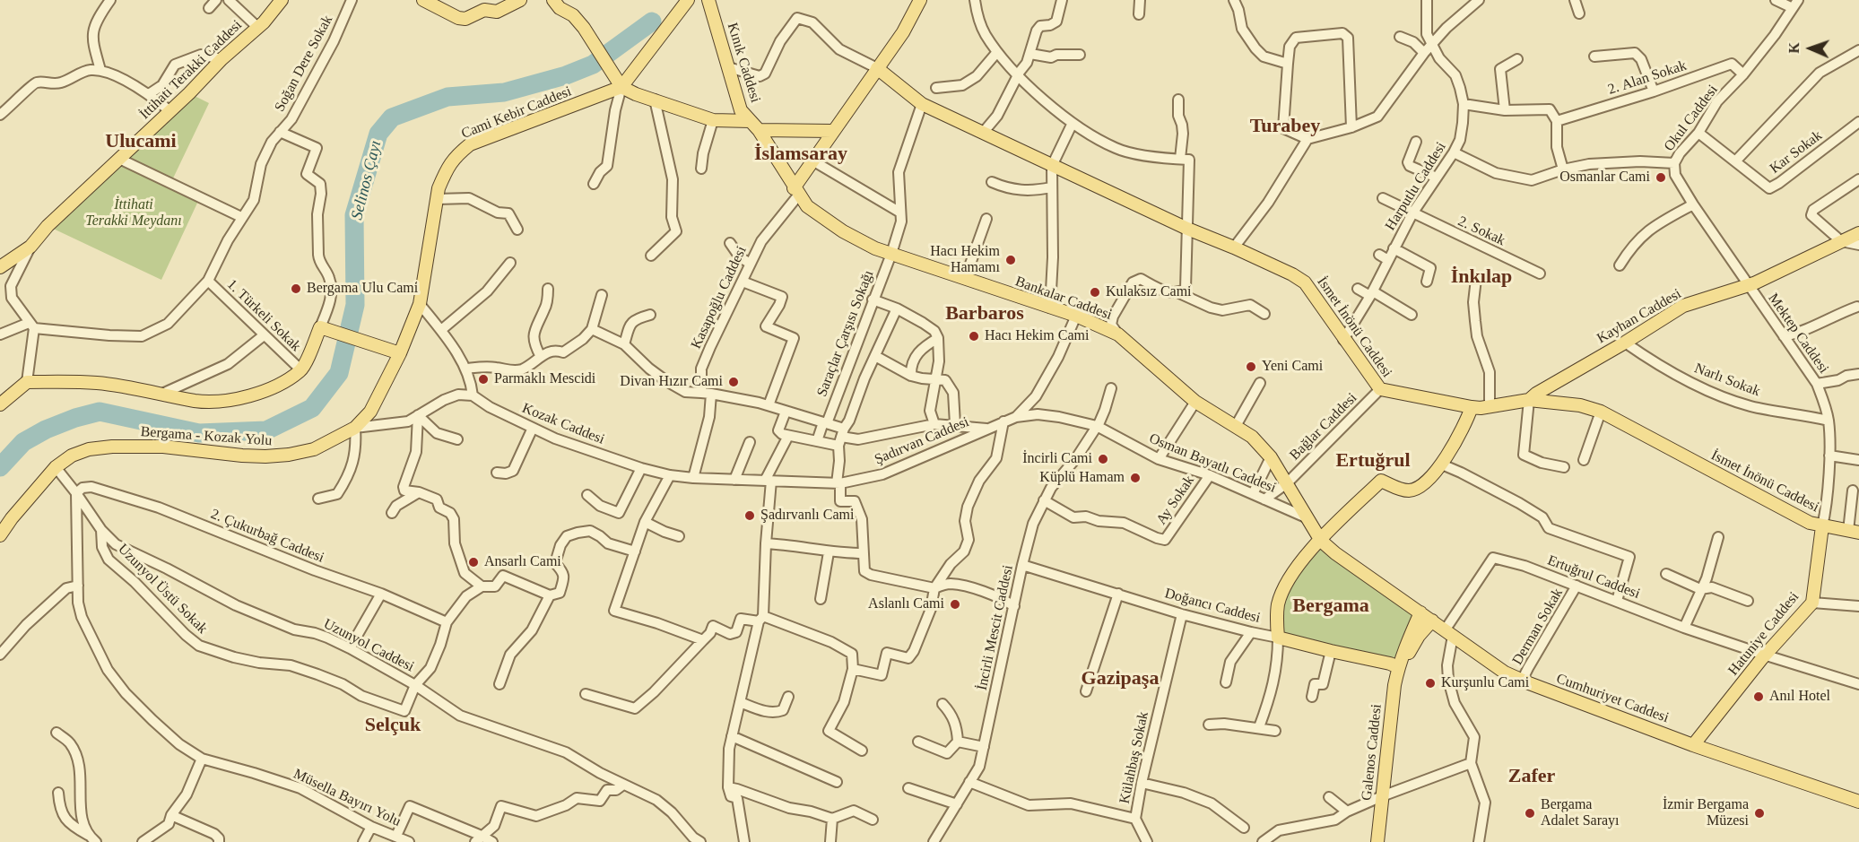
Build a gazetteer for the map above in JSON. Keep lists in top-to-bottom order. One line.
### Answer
{"streets":{"main road":["Kınık Caddesi","İttihati Terakki Caddesi","Cami Kebir Caddesi","Bankalar Caddesi","Kayhan Caddesi","İsmet İnönü Caddesi","Bergama - Kozak Yolu","Doğancı Caddesi","Hatuniye Caddesi","Cumhuriyet Caddesi","Galenos Caddesi"],"street":["Soğan Dere Sokak","2. Alan Sokak","Okul Caddesi","Kar Sokak","Harputlu Caddesi","2. Sokak","Kasapoğlu Caddesi","1. Türkeli Sokak","Saraçlar Çarşısı Sokağı","Mektep Caddesi","Narlı Sokak","Kozak Caddesi","Bağlar Caddesi","Şadırvan Caddesi","Osman Bayatlı Caddesi","Ay Sokak","2. Çukurbağ Caddesi","Ertuğrul Caddesi","Uzunyol Üstü Sokak","Derman Sokak","İncirli Mescit Caddesi","Uzunyol Caddesi","Külahbaş Sokak","Müsella Bayırı Yolu"]},"crossings":[["Kınık Caddesi","Kasapoğlu Caddesi"],["Kınık Caddesi","Bankalar Caddesi"],["Soğan Dere Sokak","1. Türkeli Sokak"],["2. Alan Sokak","Okul Caddesi"],["Cami Kebir Caddesi","Bergama - Kozak Yolu"],["Okul Caddesi","Kar Sokak"],["Okul Caddesi","Kayhan Caddesi"],["Okul Caddesi","Mektep Caddesi"],["Harputlu Caddesi","2. Sokak"],["Harputlu Caddesi","İsmet İnönü Caddesi"],["Kasapoğlu Caddesi","Bankalar Caddesi"],["Kasapoğlu Caddesi","Kozak Caddesi"],["Bankalar Caddesi","Saraçlar Çarşısı Sokağı"],["Bankalar Caddesi","Bağlar Caddesi"],["Bankalar Caddesi","Osman Bayatlı Caddesi"],["Bankalar Caddesi","Cumhuriyet Caddesi"],["Kayhan Caddesi","İsmet İnönü Caddesi"],["Kayhan Caddesi","Mektep Caddesi"],["Kayhan Caddesi","Narlı Sokak"],["İsmet İnönü Caddesi","Saraçlar Çarşısı Sokağı"],["İsmet İnönü Caddesi","Mektep Caddesi"],["İsmet İnönü Caddesi","Bağlar Caddesi"],["İsmet İnönü Caddesi","Hatuniye Caddesi"],["Mektep Caddesi","Narlı Sokak"],["Mektep Caddesi","Hatuniye Caddesi"],["Kozak Caddesi","Şadırvan Caddesi"],["Bağlar Caddesi","Osman Bayatlı Caddesi"],["Bergama - Kozak Yolu","Uzunyol Caddesi"],["Şadırvan Caddesi","Osman Bayatlı Caddesi"],["Osman Bayatlı Caddesi","Ay Sokak"],["Osman Bayatlı Caddesi","İncirli Mescit Caddesi"],["Osman Bayatlı Caddesi","Cumhuriyet Caddesi"],["Ay Sokak","İncirli Mescit Caddesi"],["2. Çukurbağ Caddesi","Uzunyol Caddesi"],["2. Çukurbağ Caddesi","Müsella Bayırı Yolu"],["Ertuğrul Caddesi","Derman Sokak"],["Ertuğrul Caddesi","Hatuniye Caddesi"],["Ertuğrul Caddesi","Cumhuriyet Caddesi"],["Uzunyol Üstü Sokak","Uzunyol Caddesi"],["Doğancı Caddesi","İncirli Mescit Caddesi"],["Doğancı Caddesi","Galenos Caddesi"],["Doğancı Caddesi","Külahbaş Sokak"],["Derman Sokak","Cumhuriyet Caddesi"],["Hatuniye Caddesi","Cumhuriyet Caddesi"],["Uzunyol Caddesi","Müsella Bayırı Yolu"],["Cumhuriyet Caddesi","Galenos Caddesi"]],"districts":["Turabey","Ulucami","İslamsaray","İnkılap","Barbaros","Ertuğrul","Bergama","Gazipaşa","Selçuk","Zafer"],"water":["Selinos Çayı"],"parks":["İttihati Terakki Meydanı"],"places":["Osmanlar Cami","Hacı Hekim Hamamı","Bergama Ulu Cami","Kulaksız Cami","Hacı Hekim Cami","Yeni Cami","Parmaklı Mescidi","Divan Hızır Cami","İncirli Cami","Küplü Hamam","Şadırvanlı Cami","Ansarlı Cami","Aslanlı Cami","Kurşunlu Cami","Anıl Hotel","Bergama Adalet Sarayı","İzmir Bergama Müzesi"],"north":"left"}
